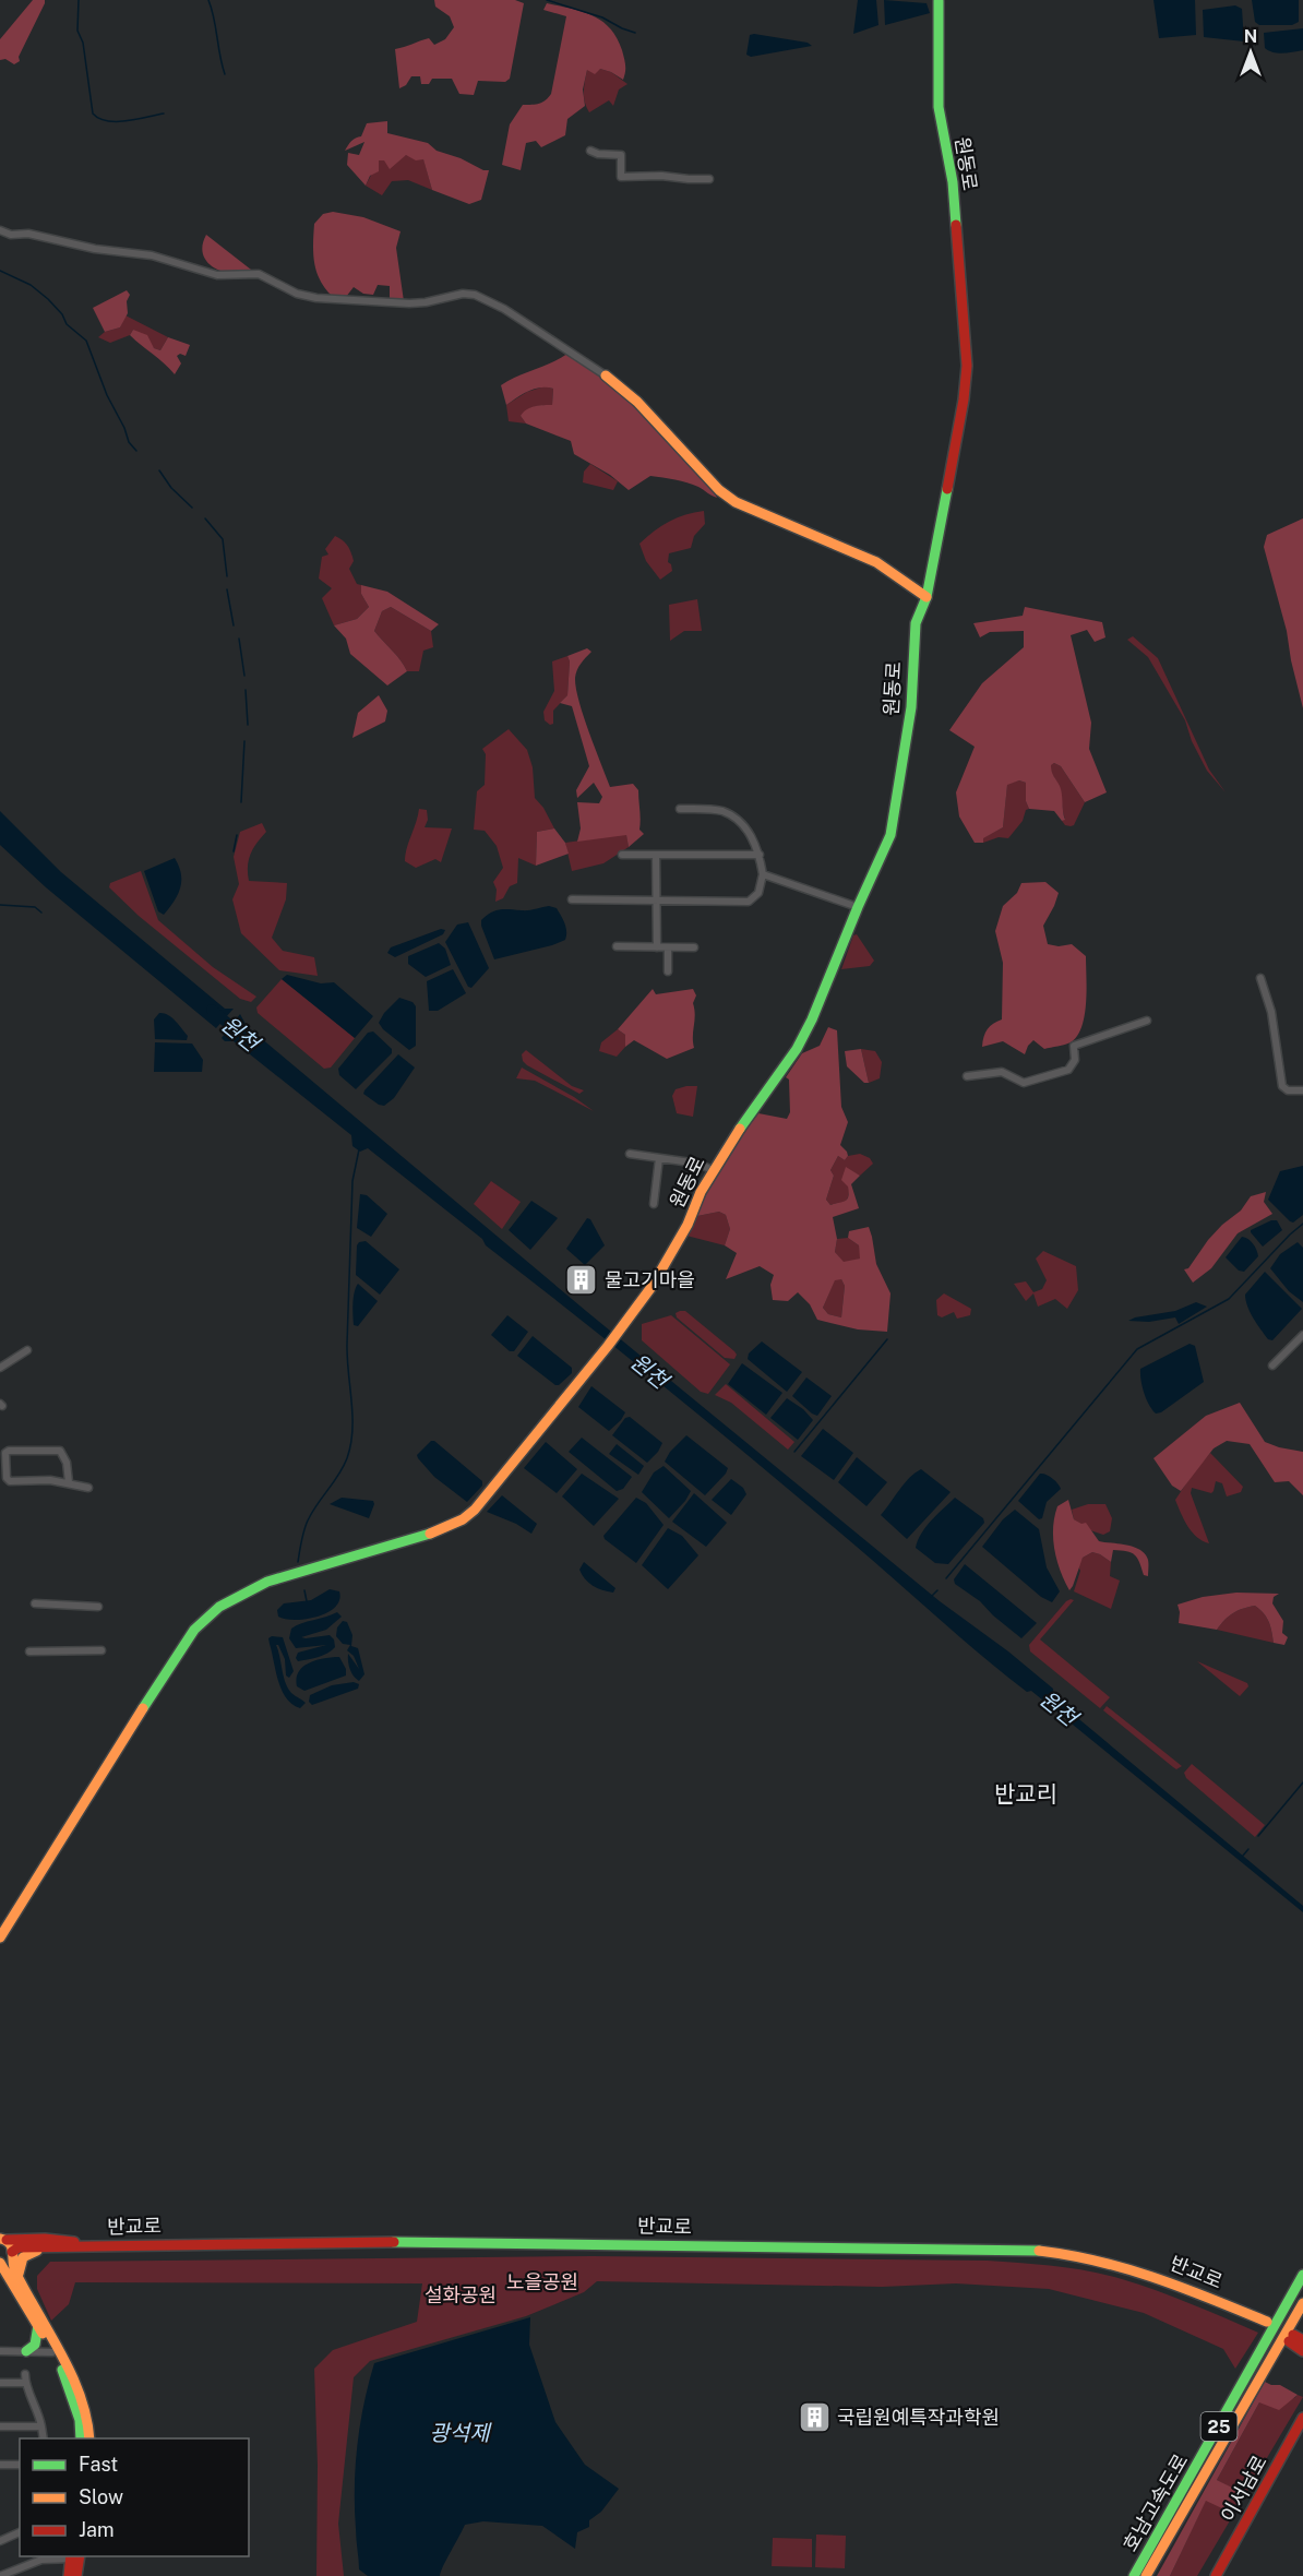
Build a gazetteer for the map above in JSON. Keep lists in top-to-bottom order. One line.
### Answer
{"streets":{"main road":["원동로","반교로","25","이서남로","호남고속도로"]},"districts":["반교리"],"water":["원천","광석제"],"parks":["노을공원","설화공원"],"places":{"building":["물고기마을","국립원예특작과학원"]},"legend":["Fast","Slow","Jam"],"north":"top"}
